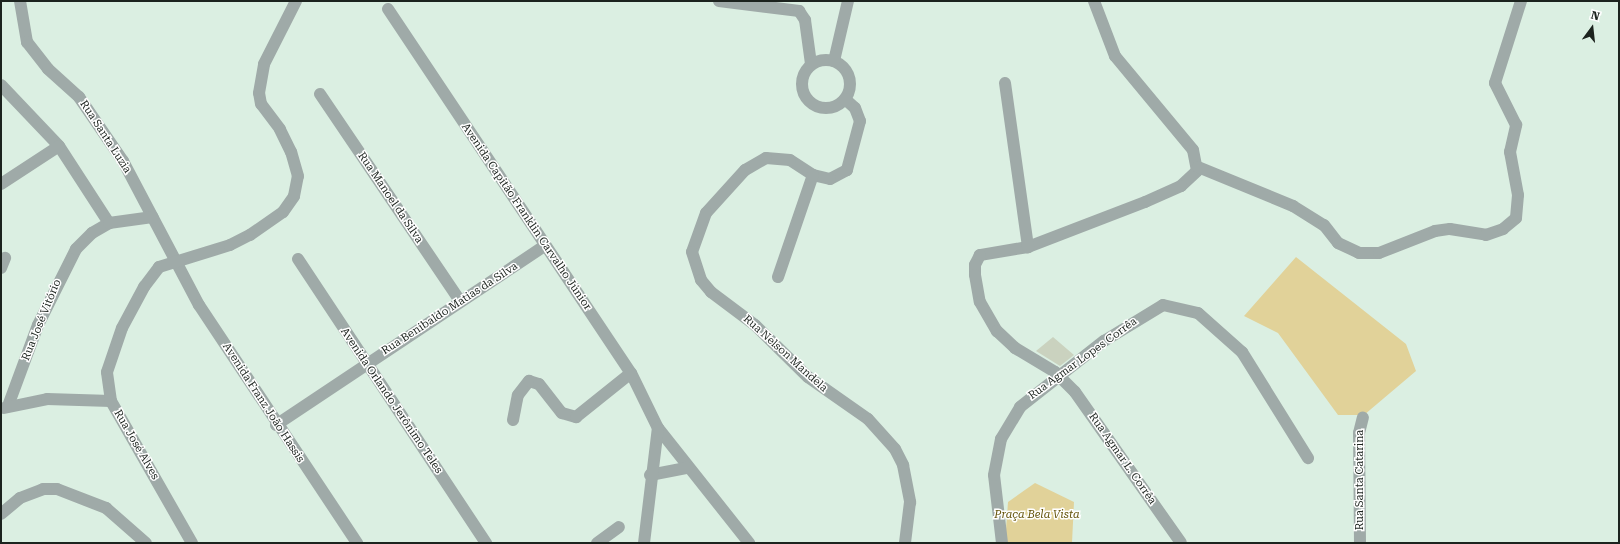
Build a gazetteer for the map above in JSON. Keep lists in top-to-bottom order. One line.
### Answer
{"streets":{"street":["Rua Santa Luzia","Rua Manoel da Silva","Avenida Capitão Franklin Carvalho Júnior","Rua Benibaldo Matias da Silva","Rua José Vitório","Rua Nelson Mandela","Rua Agmar Lopes Corrêa","Avenida Orlando Jerônimo Teles","Avenida Franz João Hassis","Rua José Alves","Rua Agmar L. Corrêa","Rua Santa Catarina"]},"crossings":[["Rua Santa Luzia","Rua José Vitório"],["Rua Santa Luzia","Avenida Franz João Hassis"],["Rua Santa Luzia","Rua José Alves"],["Rua Manoel da Silva","Rua Benibaldo Matias da Silva"],["Avenida Capitão Franklin Carvalho Júnior","Rua Benibaldo Matias da Silva"],["Rua Benibaldo Matias da Silva","Avenida Orlando Jerônimo Teles"],["Rua Benibaldo Matias da Silva","Avenida Franz João Hassis"],["Rua Agmar Lopes Corrêa","Rua Agmar L. Corrêa"],["Avenida Franz João Hassis","Rua José Alves"]],"parks":["Praça Bela Vista"],"north":"top"}
